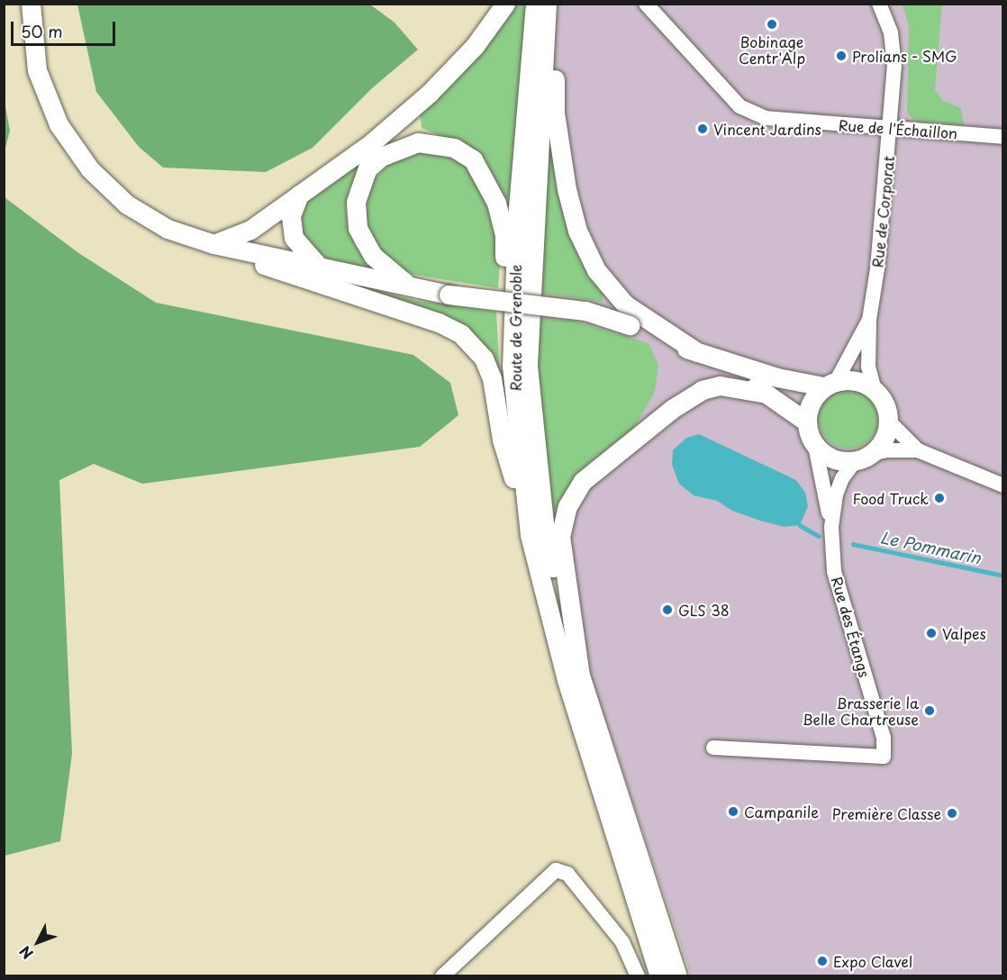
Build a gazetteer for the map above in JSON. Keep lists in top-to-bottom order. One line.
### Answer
{"streets":{"main road":["Route de Grenoble"],"street":["Rue de l'Échaillon","Rue de Corporat","Rue des Étangs"]},"crossings":[["Rue de l'Échaillon","Rue de Corporat"],["Rue de Corporat","Rue des Étangs"]],"water":["Le Pommarin"],"places":["Bobinage Centr'Alp","Prolians - SMG","Vincent Jardins","Food Truck","GLS 38","Valpes","Brasserie la Belle Chartreuse","Campanile","Première Classe","Expo Clavel"],"scale_bar":"50 m","north":"bottom left"}
